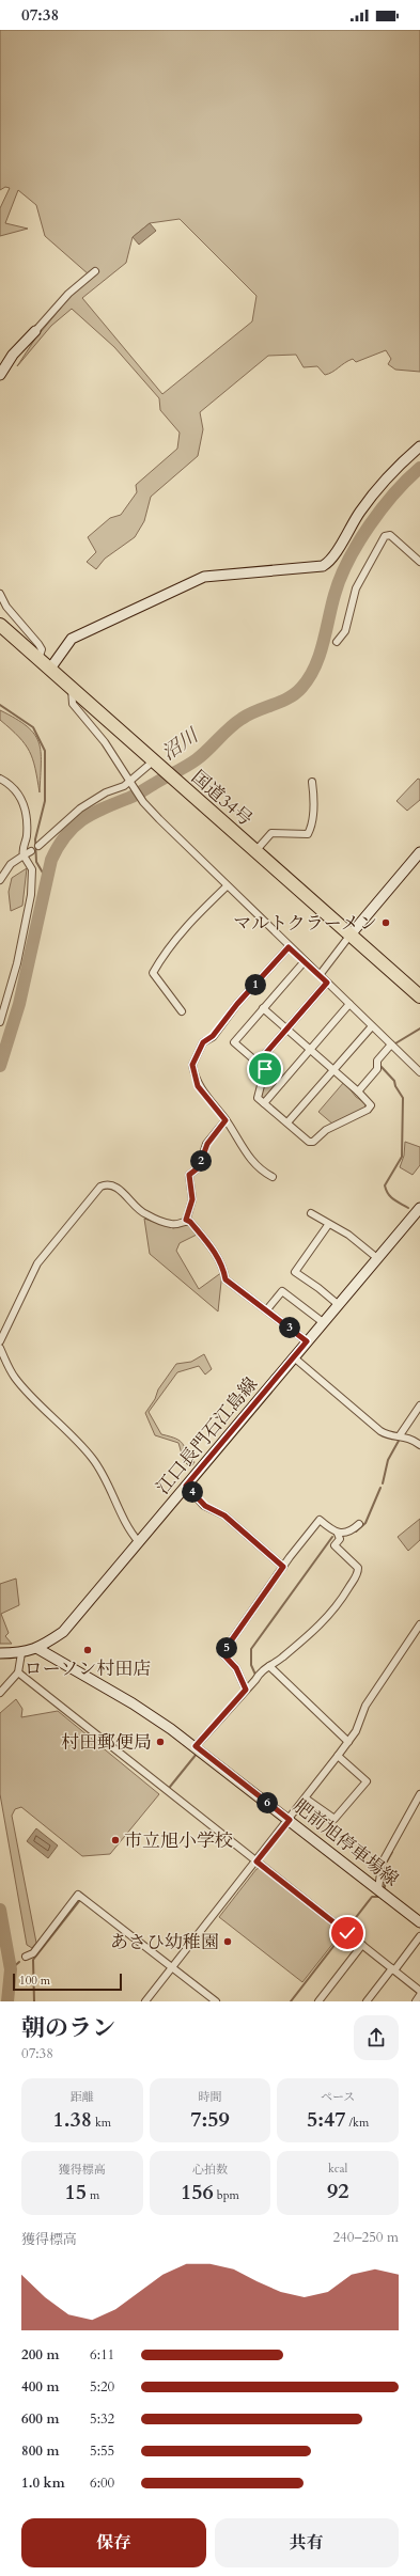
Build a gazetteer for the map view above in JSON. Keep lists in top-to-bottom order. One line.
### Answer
{"streets":{"highway":["国道34号"],"main road":["江口長門石江島線","肥前旭停車場線"]},"crossings":[["江口長門石江島線","肥前旭停車場線"]],"water":["沼川"],"places":["マルトクラーメン","ローソン村田店","村田郵便局","市立旭小学校","あさひ幼稚園"],"scale_bar":"100 m","page":{"status":"07:38","pins":["1","2","3","4","5","6"],"scale":"100 m","heading":["朝のラン","07:38"],"stats":[["距離","1.38 km"],["時間","7:59"],["ペース","5:47 /km"],["獲得標高","15 m"],["心拍数","156 bpm"],["kcal","92"]],"chart":["獲得標高","240–250 m"],"list":[{"name":"200 m","note":"6:11"},{"name":"400 m","note":"5:20"},{"name":"600 m","note":"5:32"},{"name":"800 m","note":"5:55"},{"name":"1.0 km","note":"6:00"}],"buttons":["保存","共有"]}}
